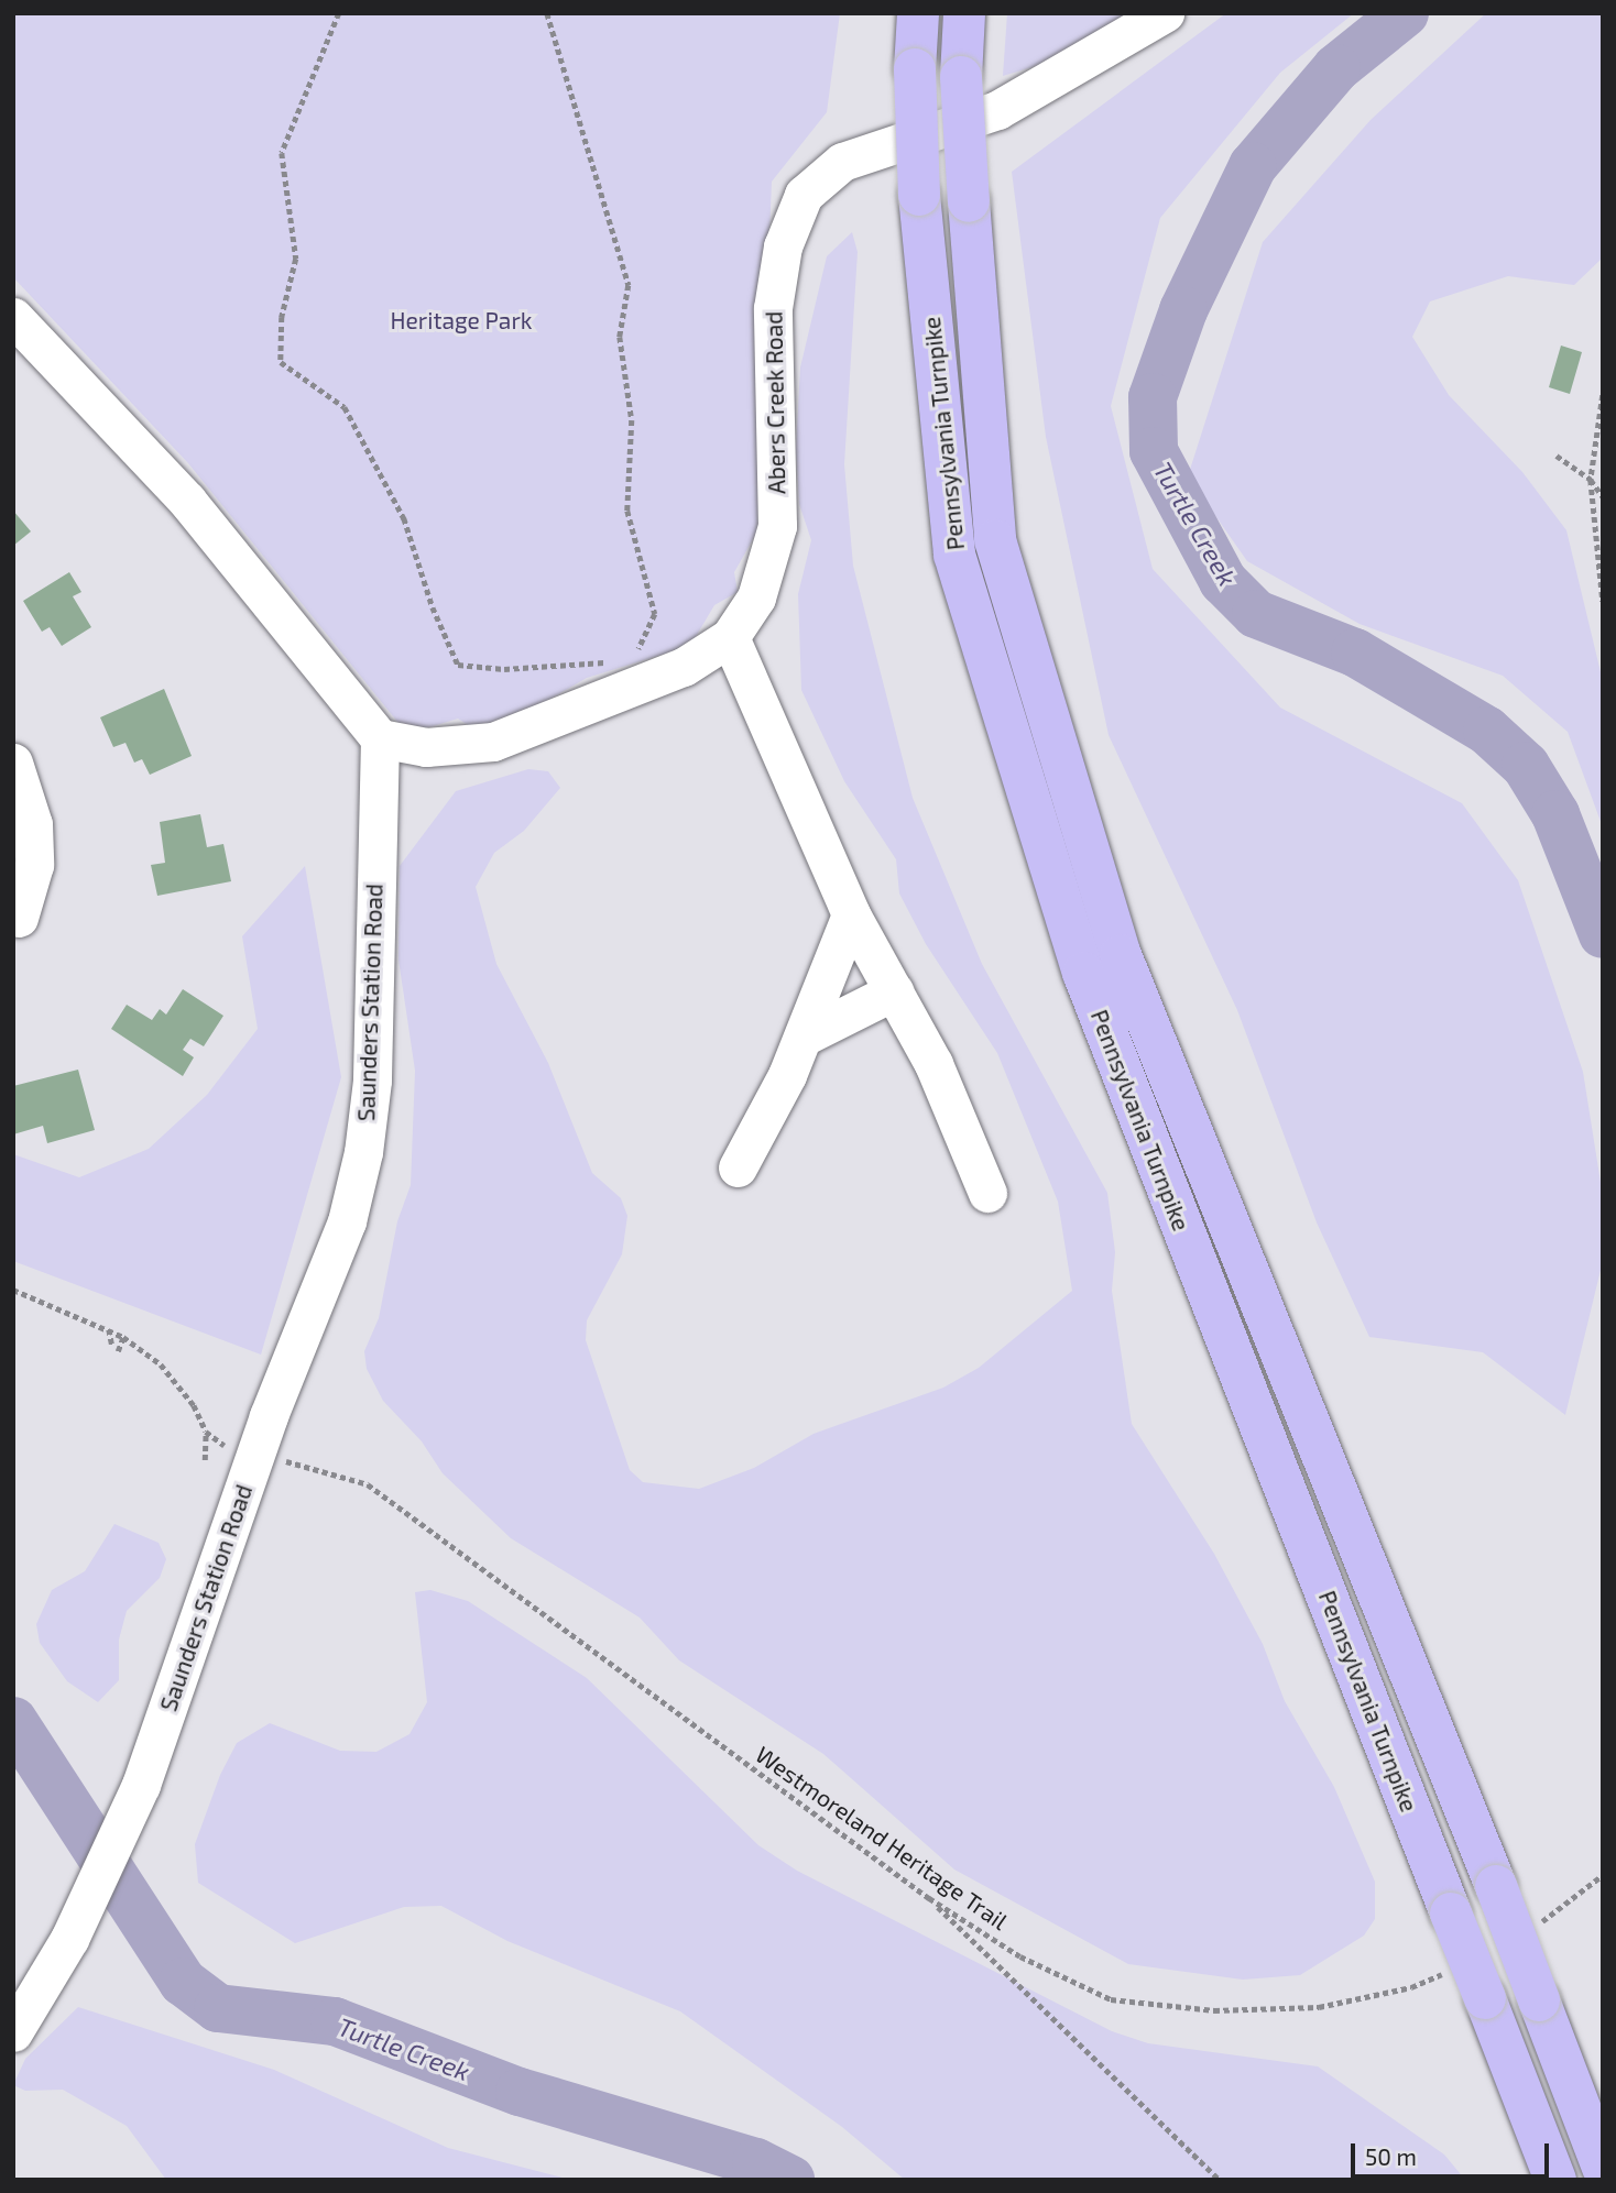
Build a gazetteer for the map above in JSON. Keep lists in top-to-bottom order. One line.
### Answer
{"streets":{"highway":["Pennsylvania Turnpike"],"street":["Abers Creek Road","Saunders Station Road"],"path":["Westmoreland Heritage Trail"]},"crossings":[["Abers Creek Road","Saunders Station Road"]],"water":["Turtle Creek"],"parks":["Heritage Park"],"scale_bar":"50 m"}
